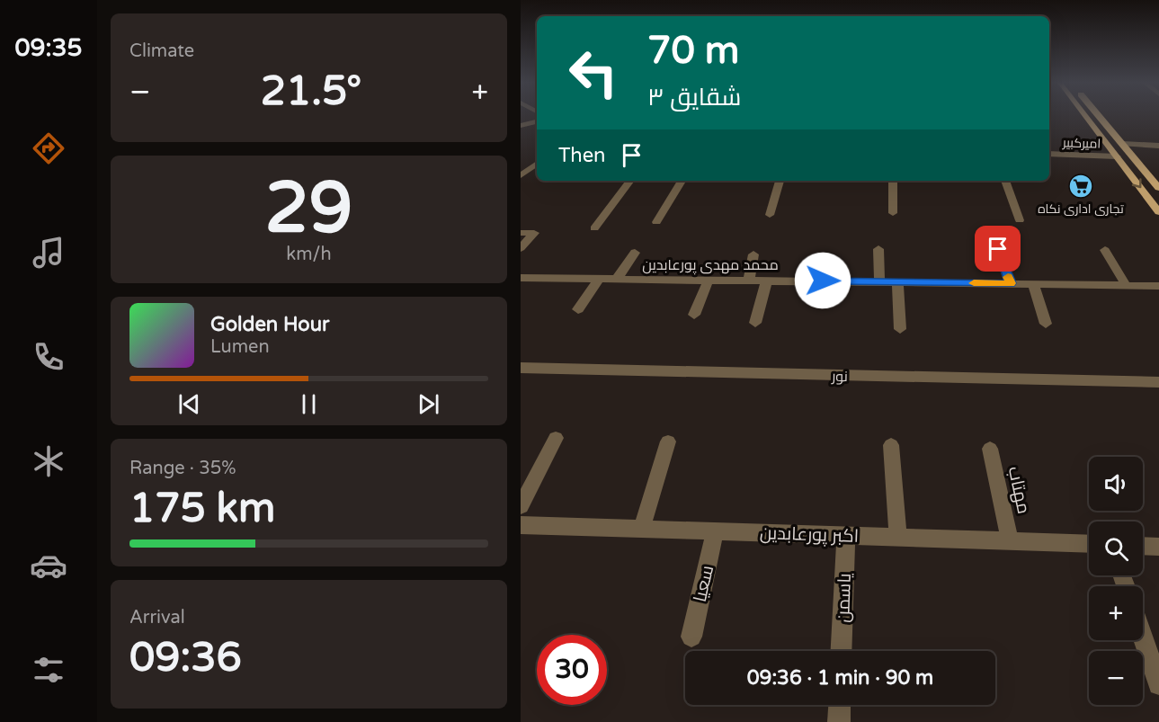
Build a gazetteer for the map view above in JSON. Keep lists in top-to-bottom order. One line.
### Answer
{"streets":{"street":["امیرکبیر","محمد مهدی پورعابدین","نور","مهتاب","اکبر پورعابدین","سعیا","یاسمن"]},"crossings":[["مهتاب","اکبر پورعابدین"],["اکبر پورعابدین","سعیا"],["اکبر پورعابدین","یاسمن"]],"places":{"supermarket":["تجاری اداری نکاه"]},"page":{"tabs":"09:35","tile":["Climate",["29","km/h"],["Range · 35%","175 km"],["Arrival","09:36"]],"turn":["70 m","شقایق ۳"],"heat":["−","21.5°","+"],"then":"Then","song":["Golden Hour","Lumen"],"map_buttons":["+","−"],"limit":"30","trip":"09:36 · 1 min · 90 m"}}
